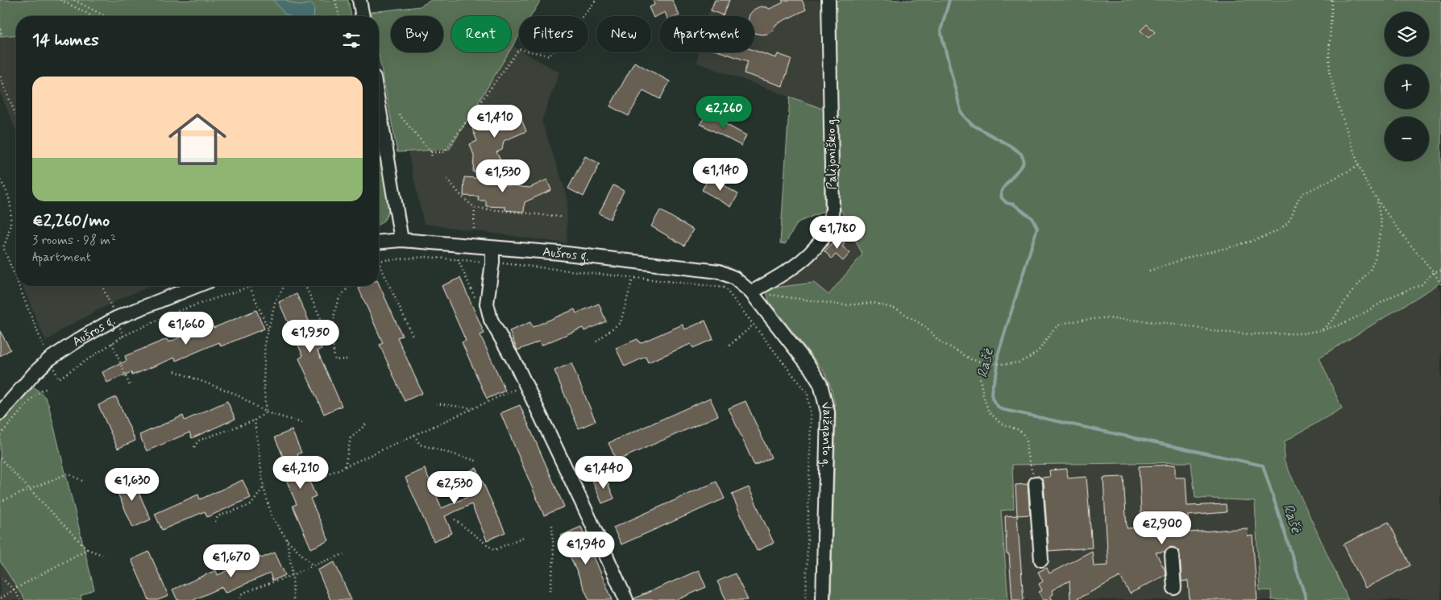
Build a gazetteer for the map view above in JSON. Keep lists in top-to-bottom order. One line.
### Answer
{"streets":{"street":["Palijoniškio g.","Aušros g.","Vaižganto g."]},"crossings":[["Palijoniškio g.","Aušros g."],["Palijoniškio g.","Vaižganto g."],["Aušros g.","Vaižganto g."]],"water":["Rašė"],"page":{"map_buttons":["+","−"],"chip":["Buy","Rent","Filters","New","Apartment"],"heading":"14 homes","list":[{"name":"€2,260/mo","note":"3 rooms · 98 m² · Apartment"}],"price":["€2,260","€1,410","€1,140","€1,530","€1,780","€1,660","€1,950","€4,210","€1,440","€1,630","€2,530","€2,900","€1,940","€1,670"]}}
